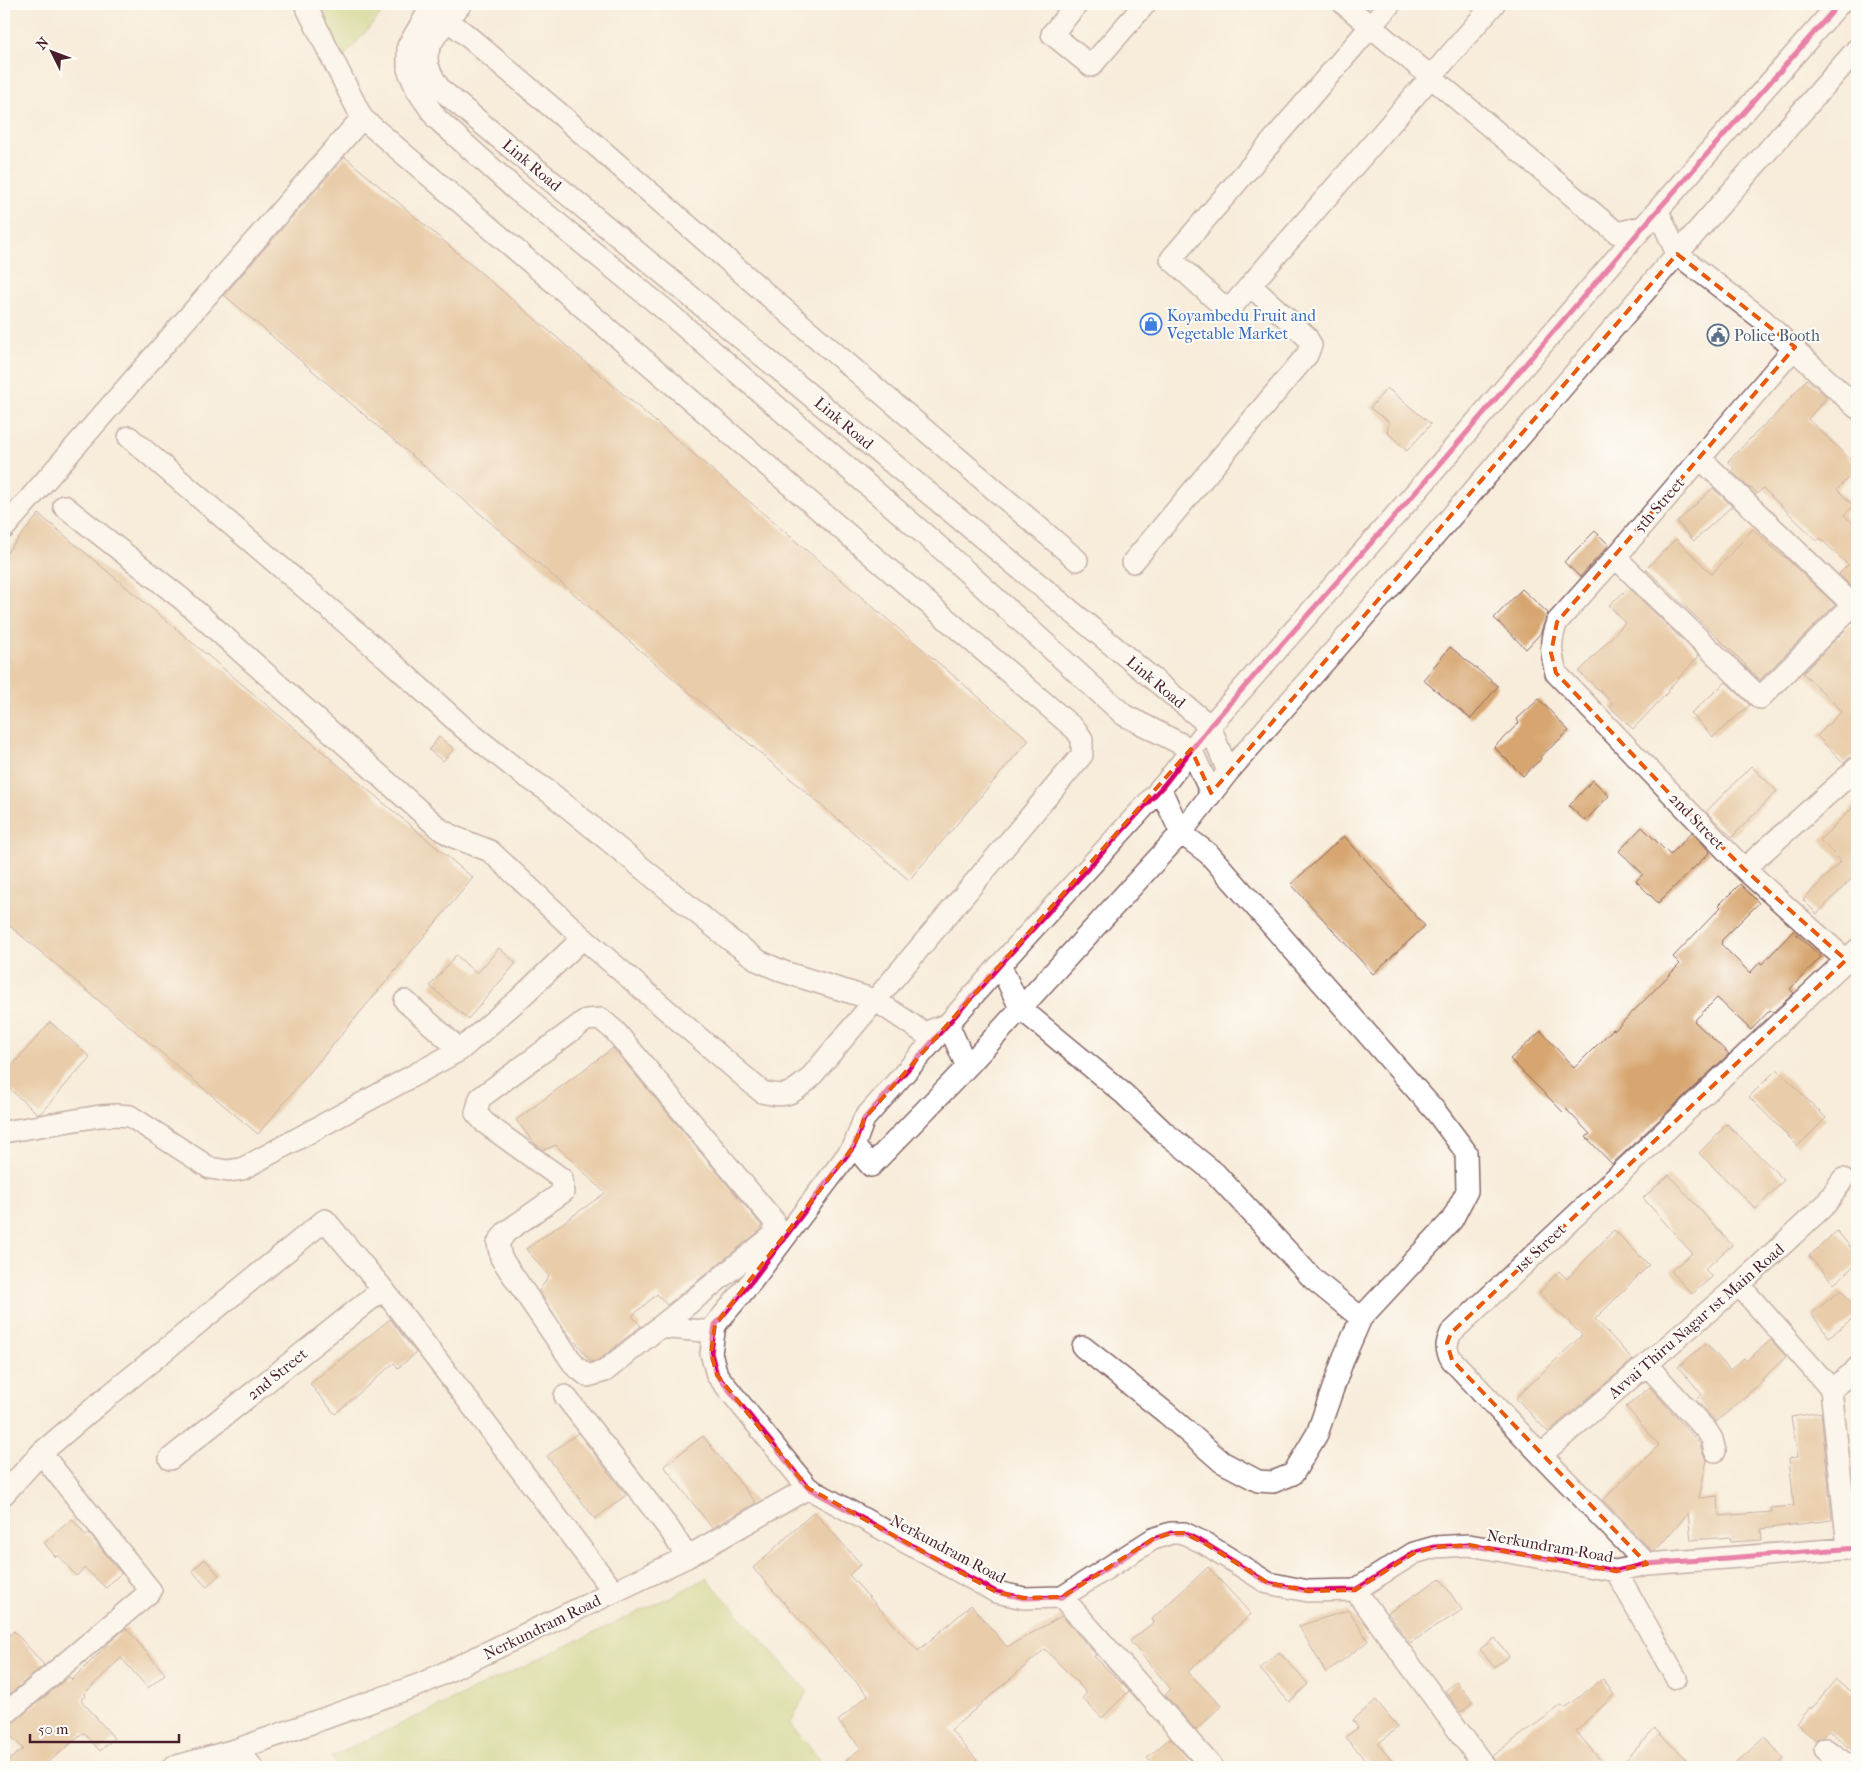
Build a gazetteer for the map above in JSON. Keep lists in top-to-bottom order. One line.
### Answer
{"streets":{"street":["Link Road","5th Street","2nd Street","1st Street","Avvai Thiru Nagar 1st Main Road","Nerkundram Road"]},"crossings":[["5th Street","2nd Street"],["2nd Street","1st Street"],["1st Street","Avvai Thiru Nagar 1st Main Road"],["1st Street","Nerkundram Road"]],"places":{"shop":["Koyambedu Fruit and Vegetable Market"],"public building":["Police Booth"]},"scale_bar":"50 m","north":"top left"}
